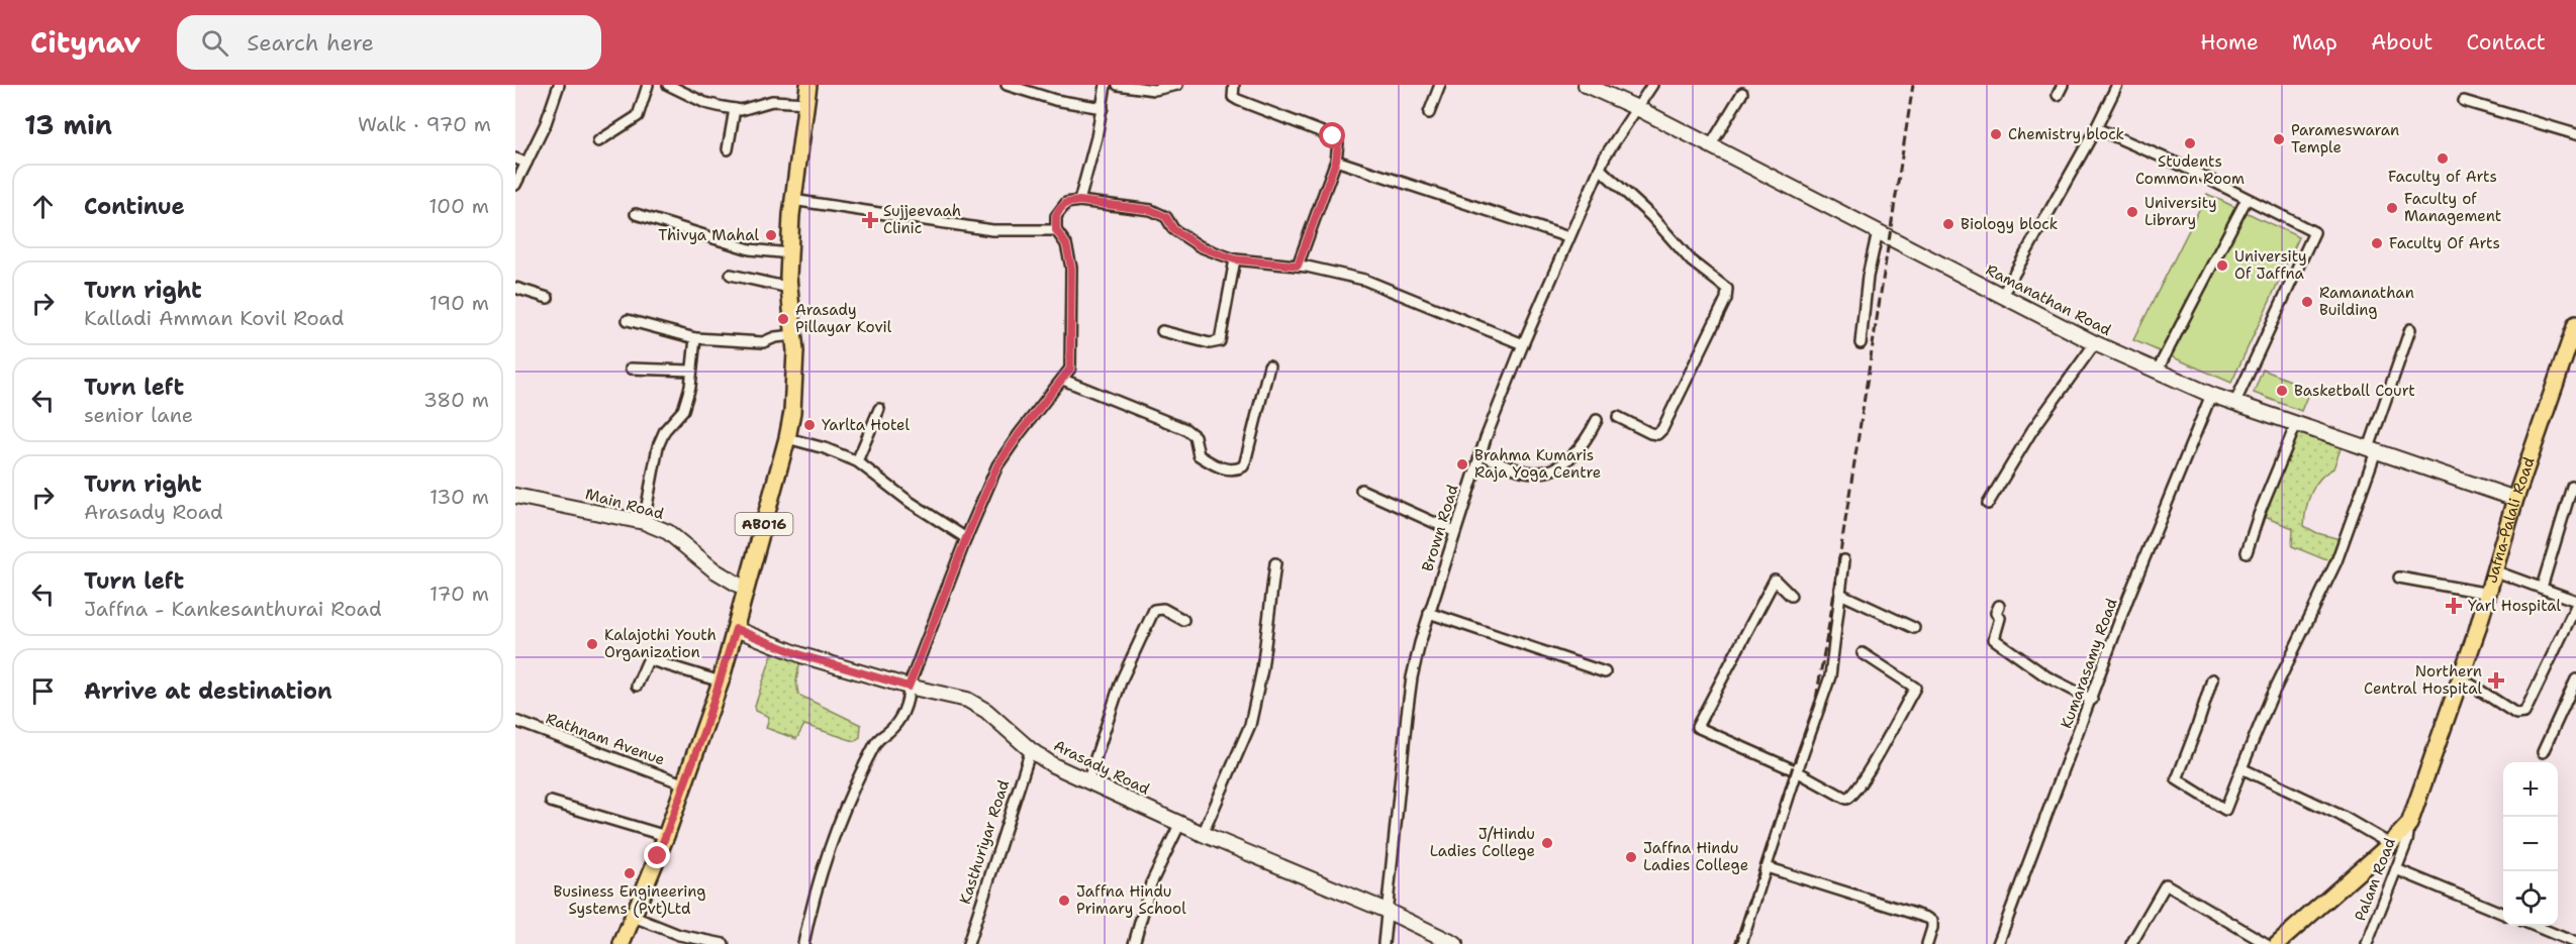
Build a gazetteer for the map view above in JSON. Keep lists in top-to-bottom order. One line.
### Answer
{"streets":{"main road":["Ramanathan Road","Main Road","Jafna-Palali Road","AB016","Arasady Road"],"street":["Brown Road","Kumarasamy Road","Rathnam Avenue","Kasthuriyar Road","Palam Road"]},"crossings":[["Ramanathan Road","Jafna-Palali Road"],["Ramanathan Road","Brown Road"],["Ramanathan Road","Kumarasamy Road"],["Main Road","AB016"],["Jafna-Palali Road","Palam Road"],["AB016","Rathnam Avenue"],["AB016","Arasady Road"],["Brown Road","Arasady Road"],["Arasady Road","Kasthuriyar Road"]],"places":{"other":["Chemistry block","Parameswaran Temple","Students Common Room","Faculty of Arts","Faculty of Management","University Library","Biology block","Thivya Mahal","Faculty Of Arts","University Of Jaffna","Ramanathan Building","Arasady Pillayar Kovil","Basketball Court","Yarlta Hotel","Brahma Kumaris Raja Yoga Centre","Kalajothi Youth Organization","J/Hindu Ladies College","Jaffna Hindu Ladies College","Business Engineering Systems (Pvt)Ltd","Jaffna Hindu Primary School"],"health":["Sujjeevaah Clinic","Yarl Hospital","Northern Central Hospital"]},"page":{"header":"Citynav","search":"Search here","nav":["Home","Map","About","Contact"],"heading":["13 min","Walk · 970 m"],"list":[["Continue","100 m"],["Turn right","Kalladi Amman Kovil Road","190 m"],["Turn left","senior lane","380 m"],["Turn right","Arasady Road","130 m"],["Turn left","Jaffna - Kankesanthurai Road","170 m"],"Arrive at destination"],"map_buttons":["+","−"]}}
